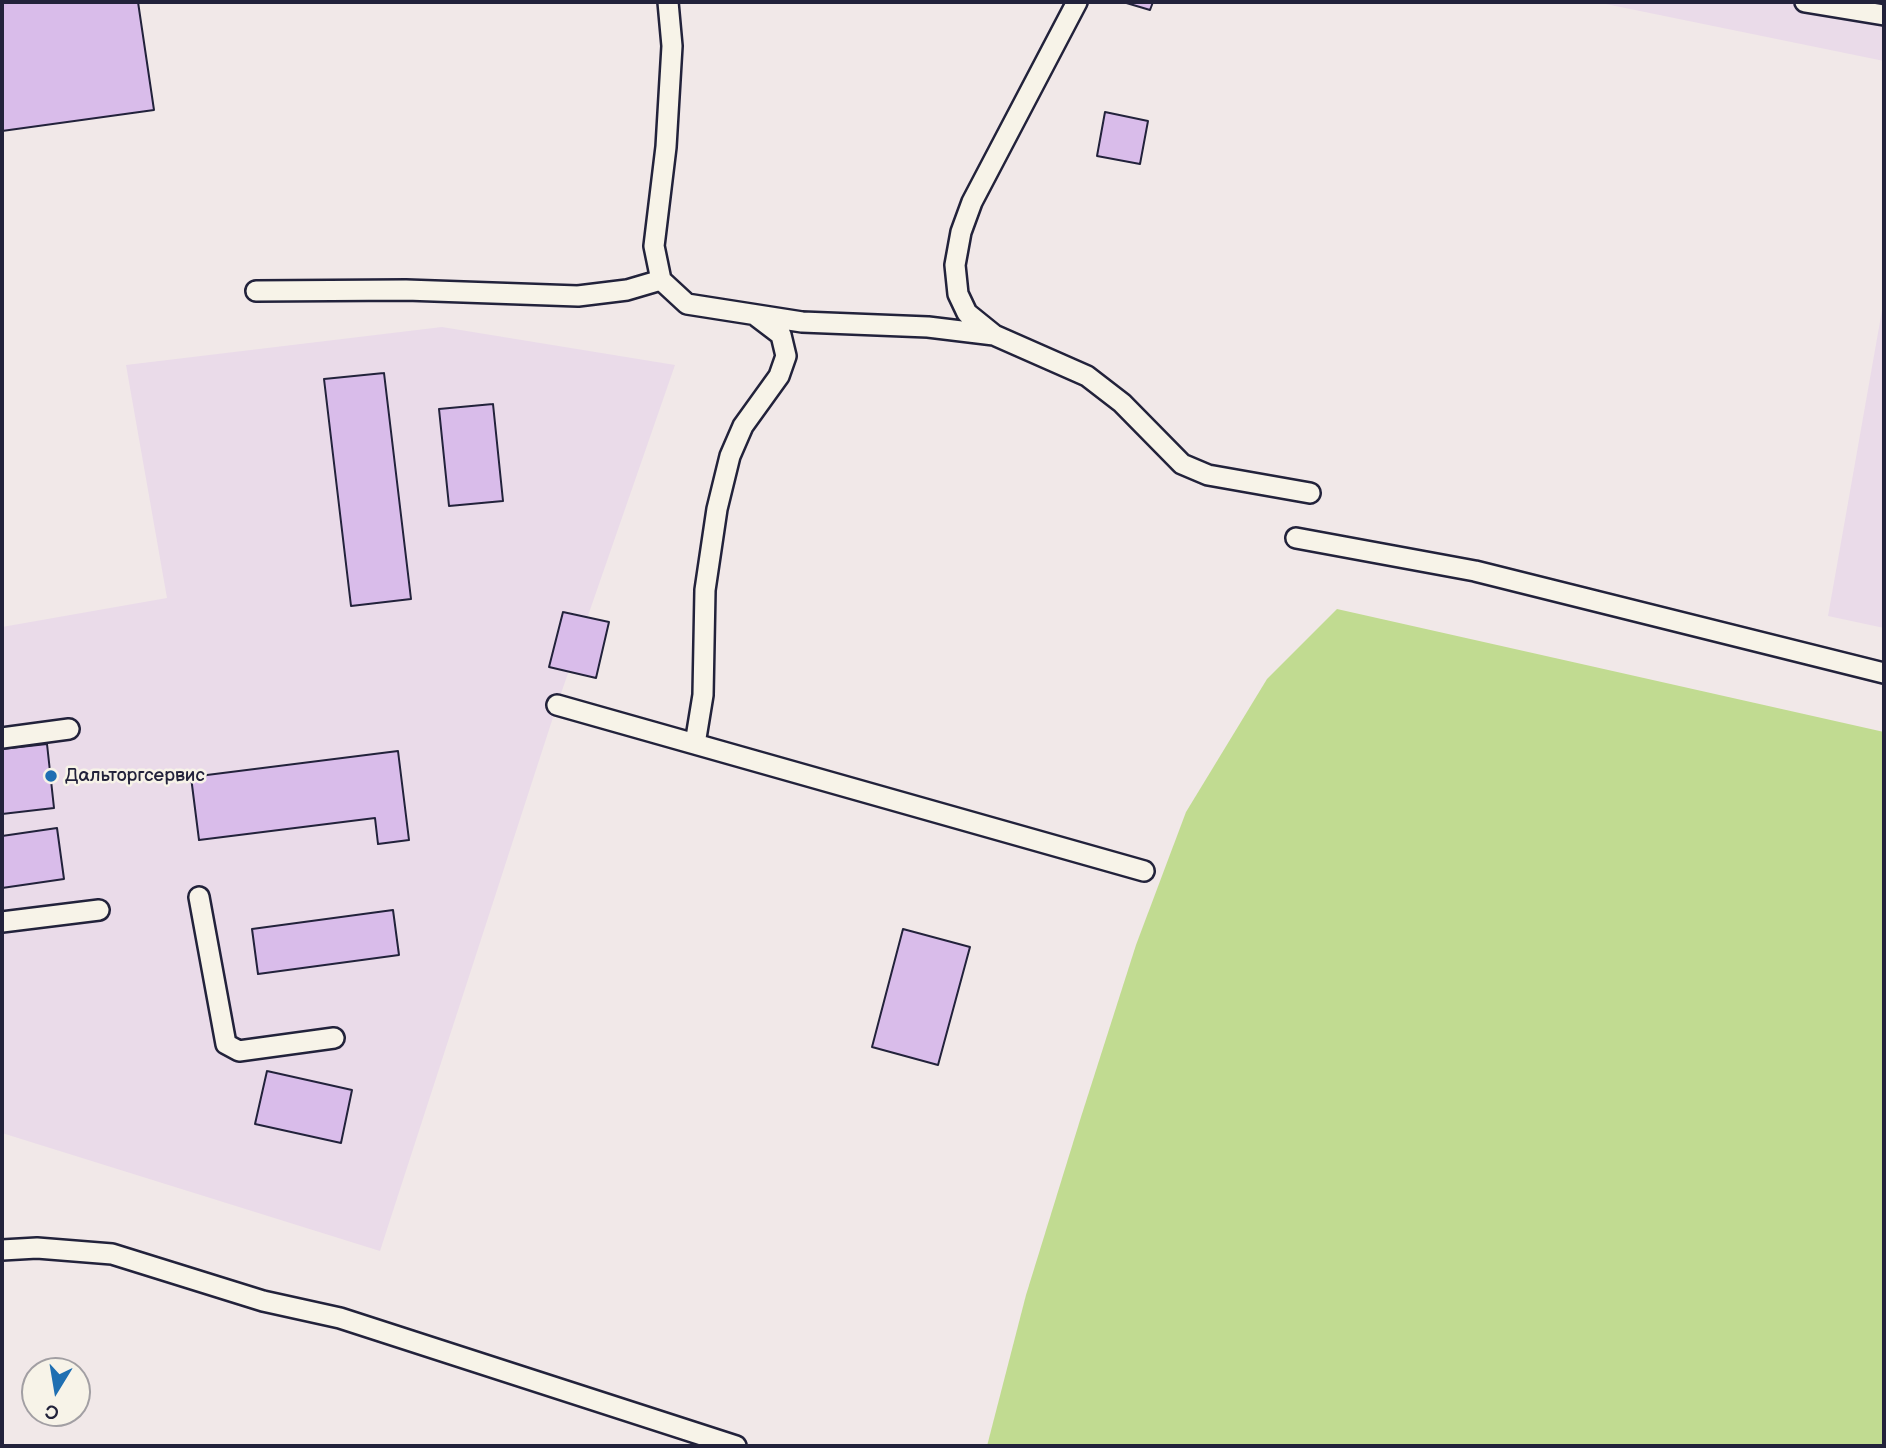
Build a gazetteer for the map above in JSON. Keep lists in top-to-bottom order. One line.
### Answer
{"places":["Дальторгсервис"],"north":"bottom"}
